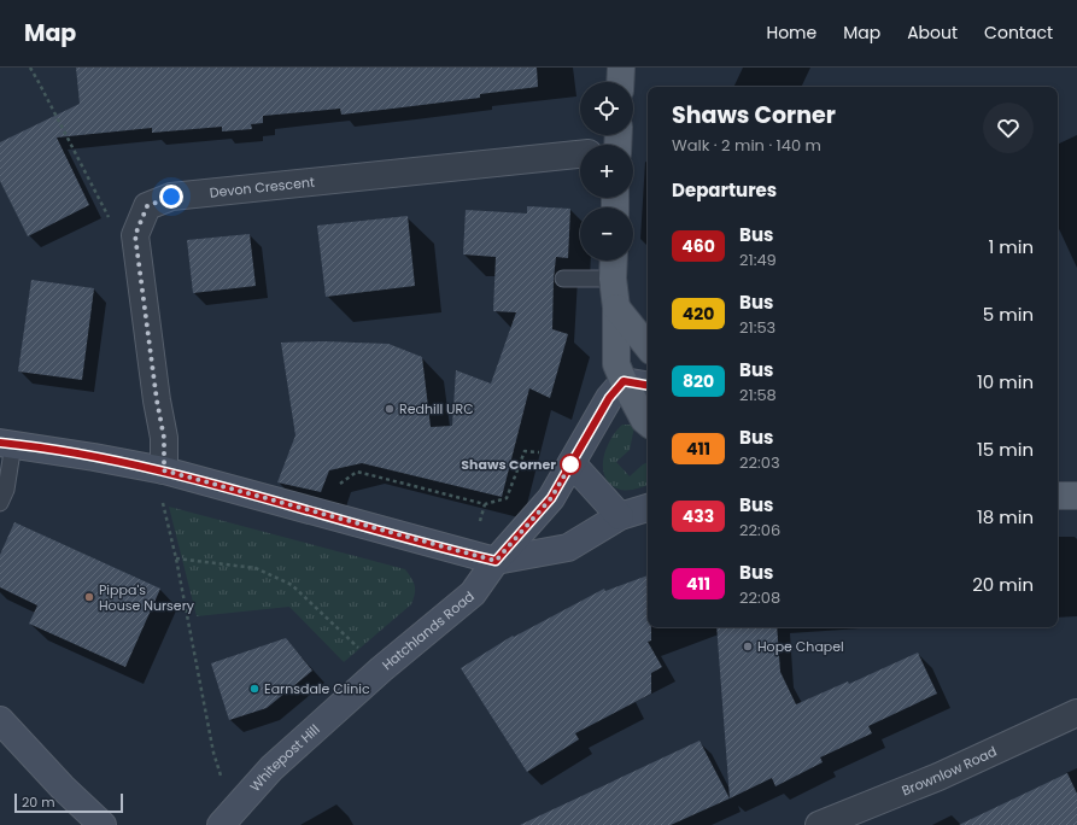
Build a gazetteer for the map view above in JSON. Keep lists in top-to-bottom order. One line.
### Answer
{"streets":{"main road":["Hatchlands Road","Whitepost Hill"],"street":["Devon Crescent","Brownlow Road"]},"crossings":[["Hatchlands Road","Whitepost Hill"]],"places":["Redhill URC","Shaws Corner","Pippa's House Nursery","Hope Chapel","Earnsdale Clinic"],"lines":["bus line 460"],"scale_bar":"20 m","page":{"header":"Map","nav":["Home","Map","About","Contact"],"map_buttons":["+","−"],"heading":[["Shaws Corner","Walk · 2 min · 140 m"],"Departures"],"list":[{"mark":"460","name":"Bus","note":"21:49","value":"1 min"},{"mark":"420","name":"Bus","note":"21:53","value":"5 min"},{"mark":"820","name":"Bus","note":"21:58","value":"10 min"},{"mark":"411","name":"Bus","note":"22:03","value":"15 min"},{"mark":"433","name":"Bus","note":"22:06","value":"18 min"},{"mark":"411","name":"Bus","note":"22:08","value":"20 min"}],"scale":"20 m"}}
